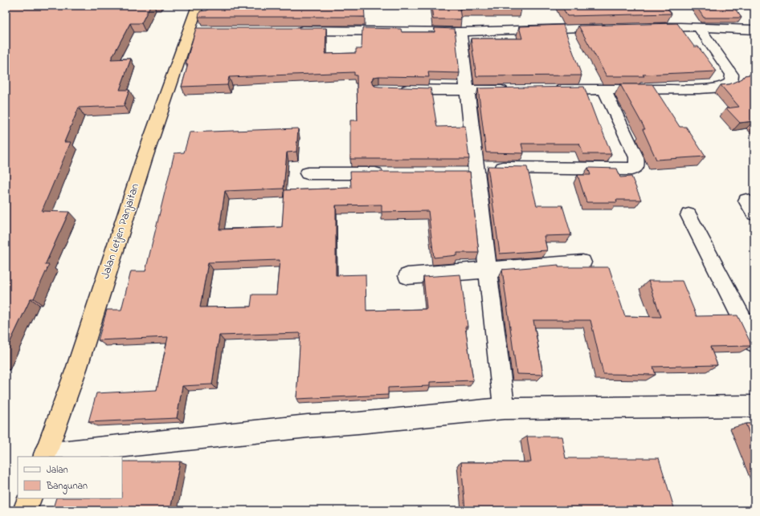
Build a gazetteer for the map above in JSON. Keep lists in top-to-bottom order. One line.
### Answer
{"streets":{"highway":["Jalan Letjen Panjaitan"]},"legend":["Jalan","Bangunan"]}
